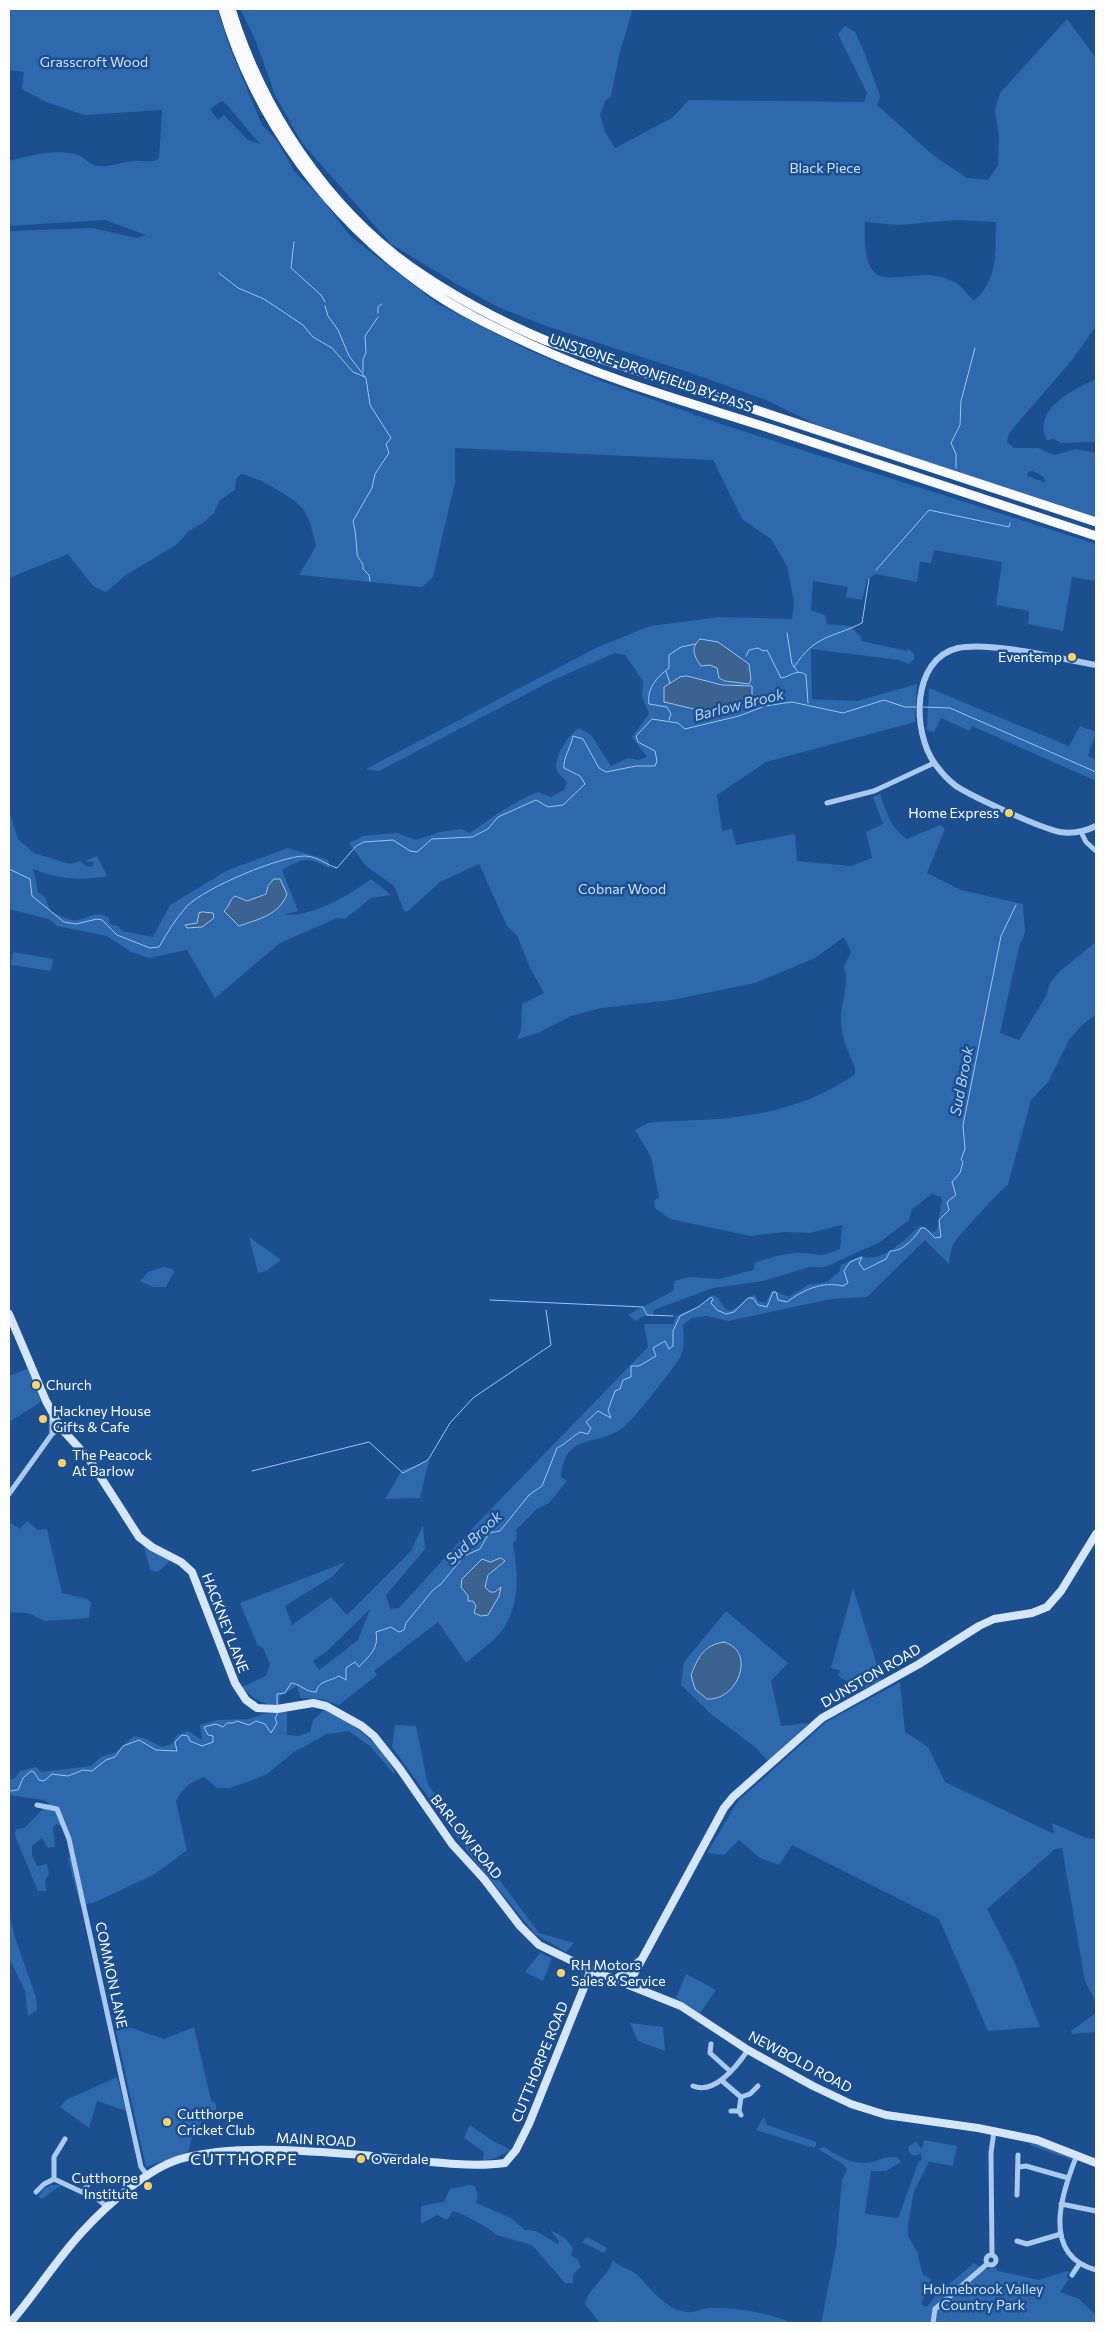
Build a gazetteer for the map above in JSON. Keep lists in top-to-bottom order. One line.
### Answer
{"streets":{"highway":["UNSTONE-DRONFIELD BY-PASS"],"main road":["HACKNEY LANE","DUNSTON ROAD","BARLOW ROAD","CUTTHORPE ROAD","NEWBOLD ROAD","MAIN ROAD"],"street":["COMMON LANE"]},"crossings":[["HACKNEY LANE","BARLOW ROAD"],["DUNSTON ROAD","NEWBOLD ROAD"],["BARLOW ROAD","CUTTHORPE ROAD"],["BARLOW ROAD","NEWBOLD ROAD"],["COMMON LANE","MAIN ROAD"],["CUTTHORPE ROAD","NEWBOLD ROAD"],["CUTTHORPE ROAD","MAIN ROAD"]],"districts":["CUTTHORPE"],"water":["Barlow Brook","Sud Brook"],"parks":["Grasscroft Wood","Black Piece","Cobnar Wood","Holmebrook Valley Country Park"],"places":["Eventemp","Home Express","Church","Hackney House Gifts & Cafe","The Peacock At Barlow","RH Motors Sales & Service","Cutthorpe Cricket Club","Overdale","Cutthorpe Institute"]}
